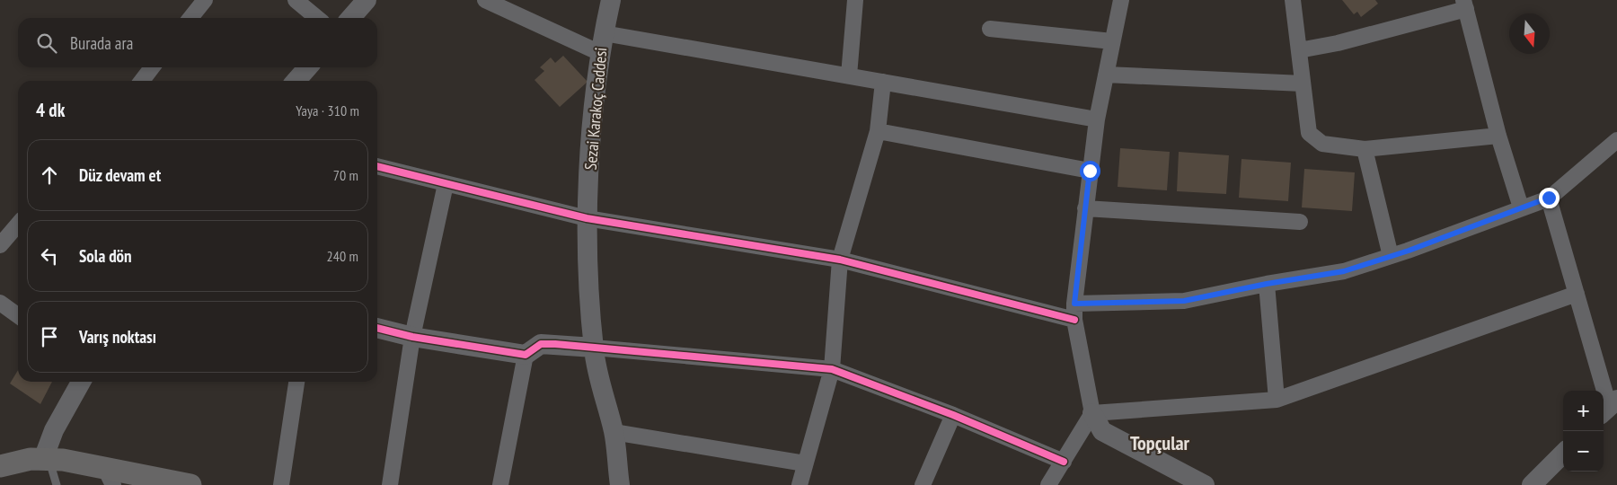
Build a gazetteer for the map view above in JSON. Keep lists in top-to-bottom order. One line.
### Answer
{"streets":{"street":["Sezai Karakoç Caddesi"]},"districts":["Topçular"],"north":"bottom","page":{"search":"Burada ara","heading":["4 dk","Yaya · 310 m"],"list":[["Düz devam et","70 m"],["Sola dön","240 m"],"Varış noktası"],"map_buttons":["+","−"]}}
